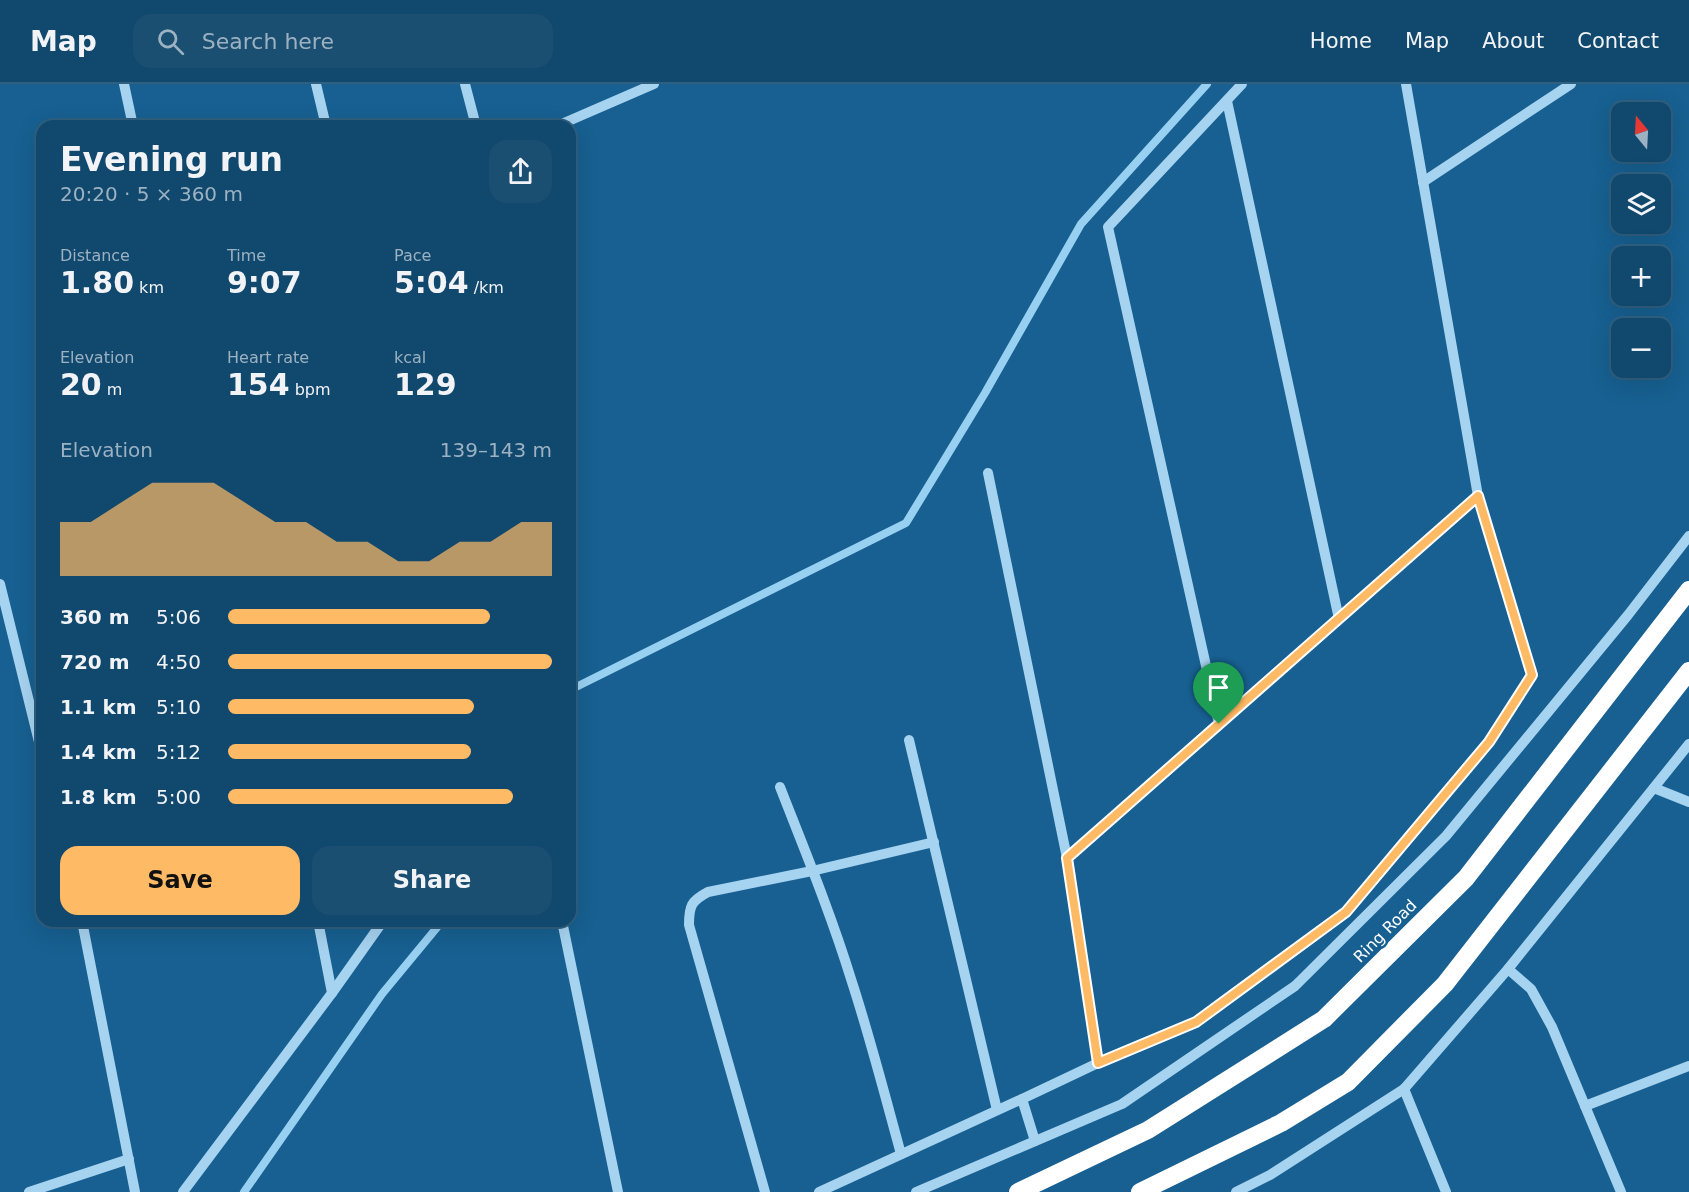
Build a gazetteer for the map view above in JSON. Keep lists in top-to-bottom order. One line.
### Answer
{"streets":{"highway":["Ring Road"]},"north":"top","page":{"header":"Map","search":"Search here","nav":["Home","Map","About","Contact"],"map_buttons":["+","−"],"heading":["Evening run","20:20 · 5 × 360 m"],"stats":[["Distance","1.80 km"],["Time","9:07"],["Pace","5:04 /km"],["Elevation","20 m"],["Heart rate","154 bpm"],["kcal","129"]],"chart":["Elevation","139–143 m"],"list":[{"name":"360 m","note":"5:06"},{"name":"720 m","note":"4:50"},{"name":"1.1 km","note":"5:10"},{"name":"1.4 km","note":"5:12"},{"name":"1.8 km","note":"5:00"}],"buttons":["Save","Share"]}}
